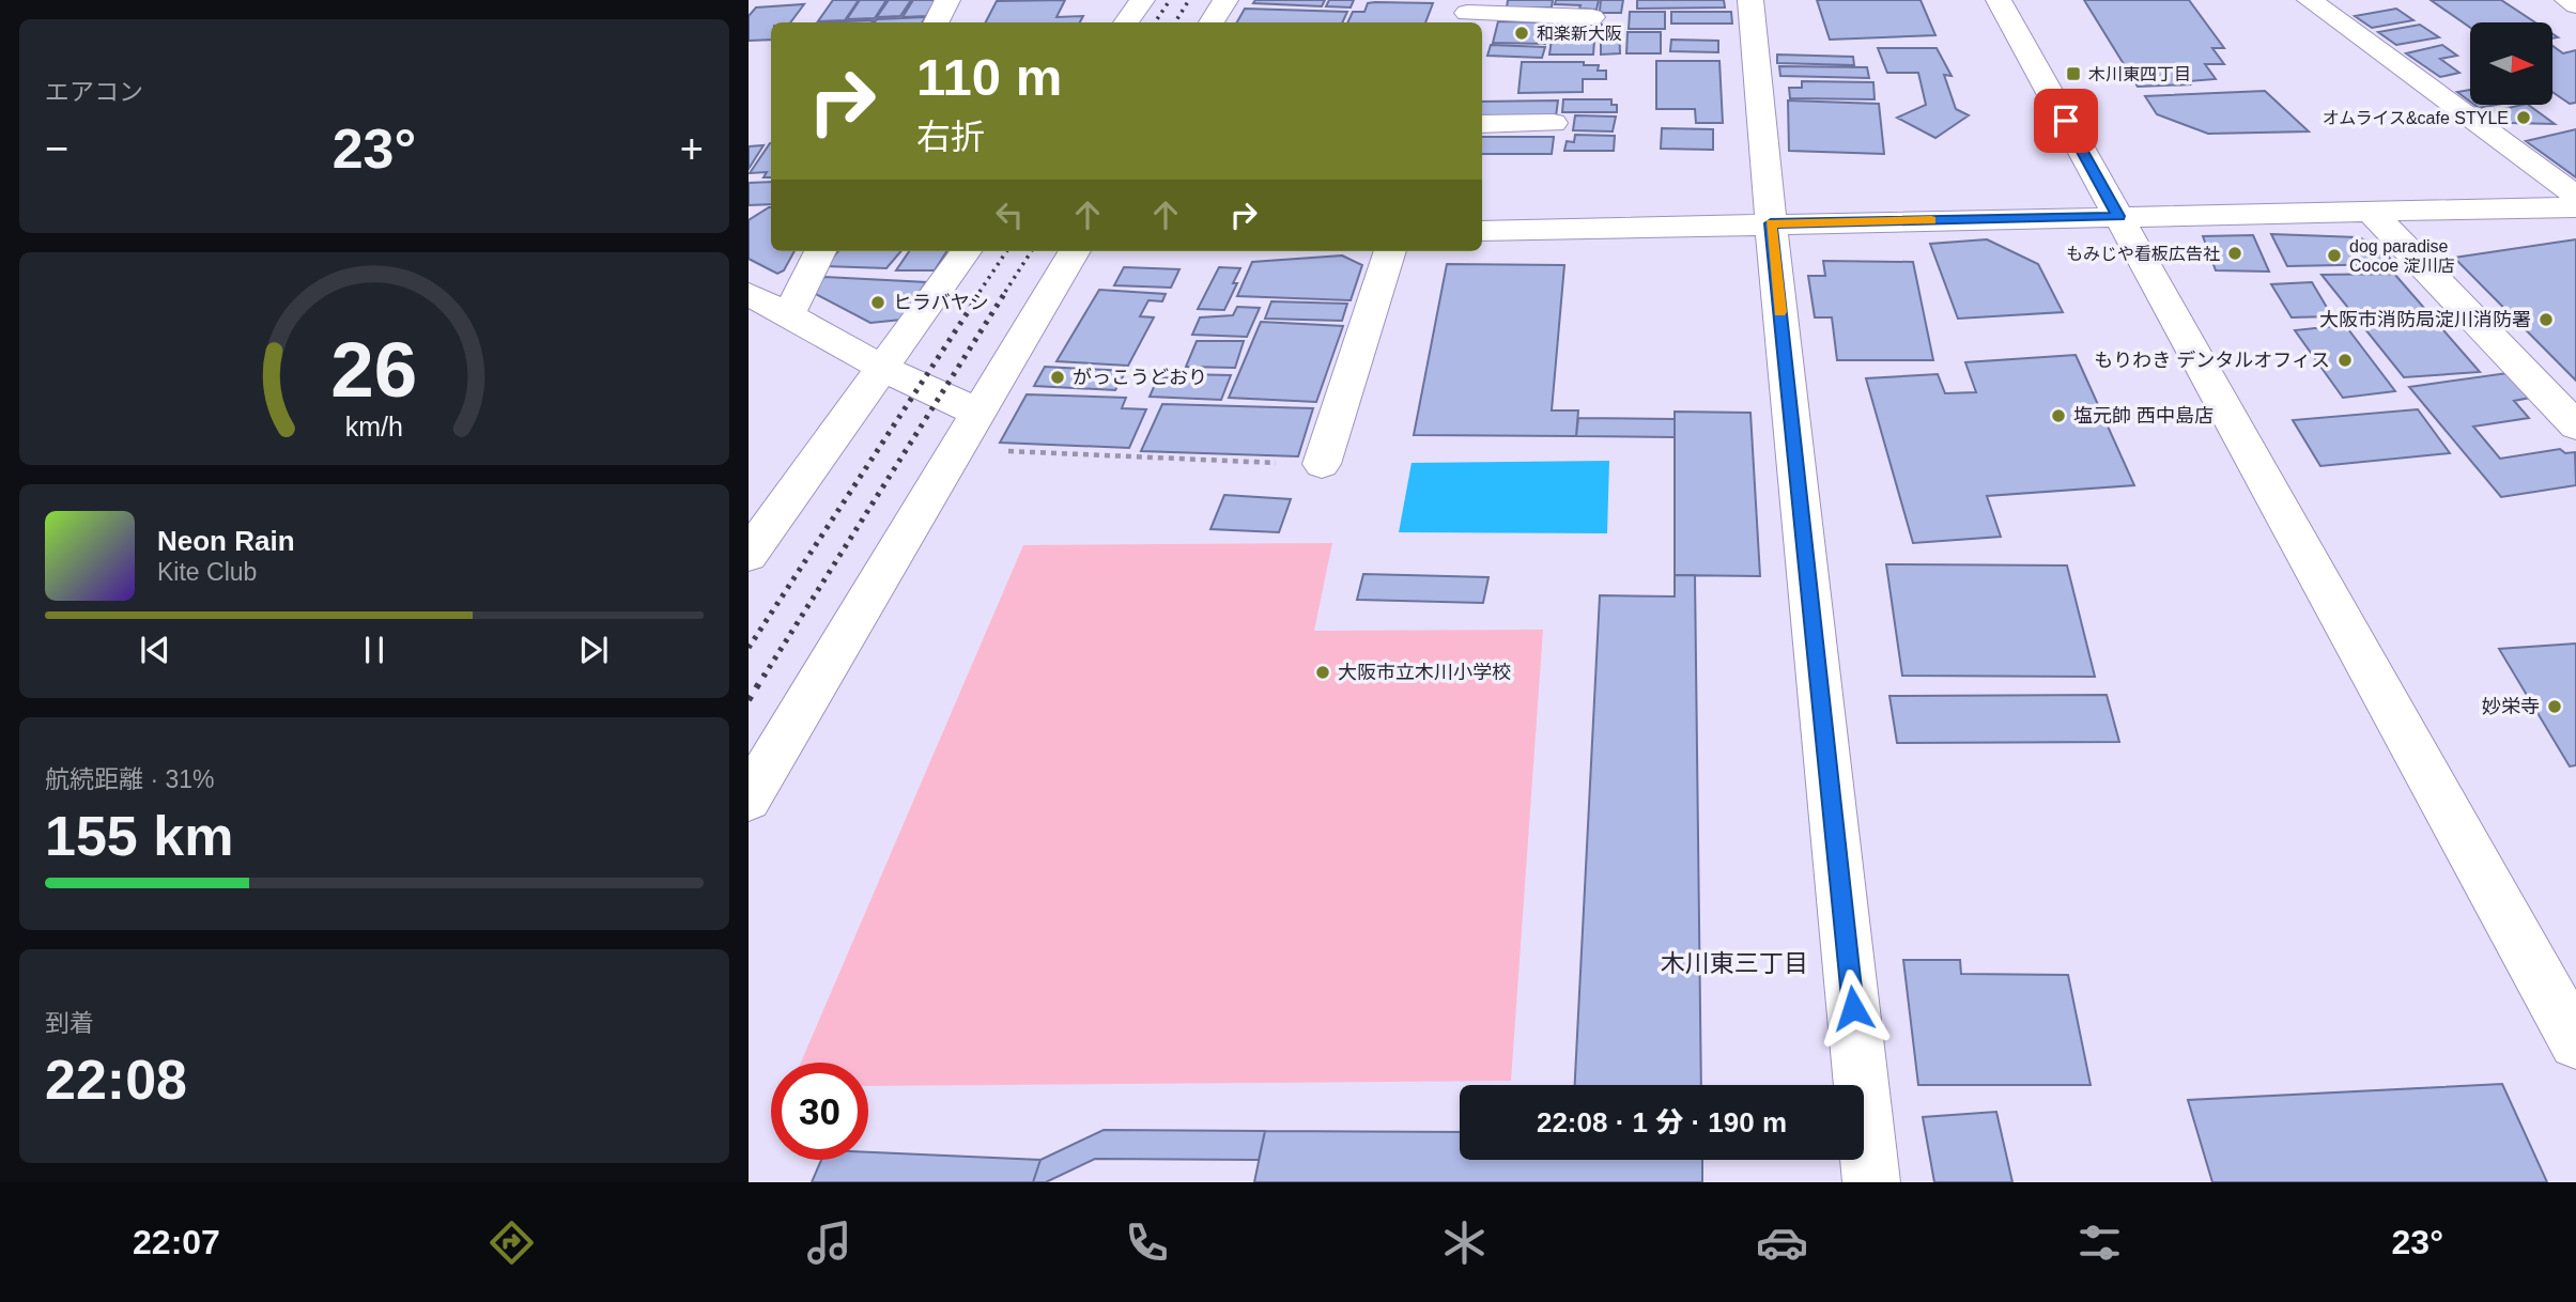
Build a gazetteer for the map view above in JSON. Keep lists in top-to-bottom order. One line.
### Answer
{"districts":["木川東三丁目"],"places":{"other":["和楽新大阪","オムライス&cafe STYLE","もみじや看板広告社","dog paradise Cocoe 淀川店","ヒラバヤシ","大阪市消防局淀川消防署","もりわき デンタルオフィス","がっこうどおり","塩元帥 西中島店","大阪市立木川小学校","妙栄寺"],"transit":["木川東四丁目"]},"north":"right","page":{"tile":["エアコン",["航続距離 · 31%","155 km"],["到着","22:08"]],"turn":["110 m","右折"],"heat":["−","23°","+"],"song":["Neon Rain","Kite Club"],"limit":"30","trip":"22:08 · 1 分 · 190 m","tabs":["22:07","23°"],"gauge":["26","km/h"]}}
